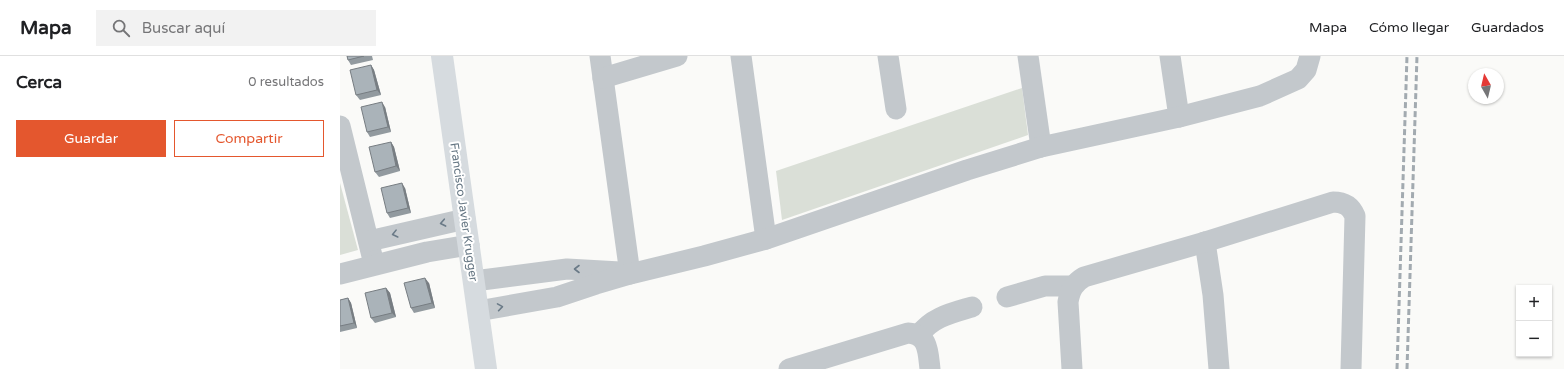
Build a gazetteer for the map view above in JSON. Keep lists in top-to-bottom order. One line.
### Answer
{"streets":{"main road":["Francisco Javier Krugger"]},"north":"top","page":{"header":"Mapa","search":"Buscar aquí","nav":["Mapa","Cómo llegar","Guardados"],"heading":["Cerca","0 resultados"],"buttons":["Guardar","Compartir"],"map_buttons":["+","−"]}}
